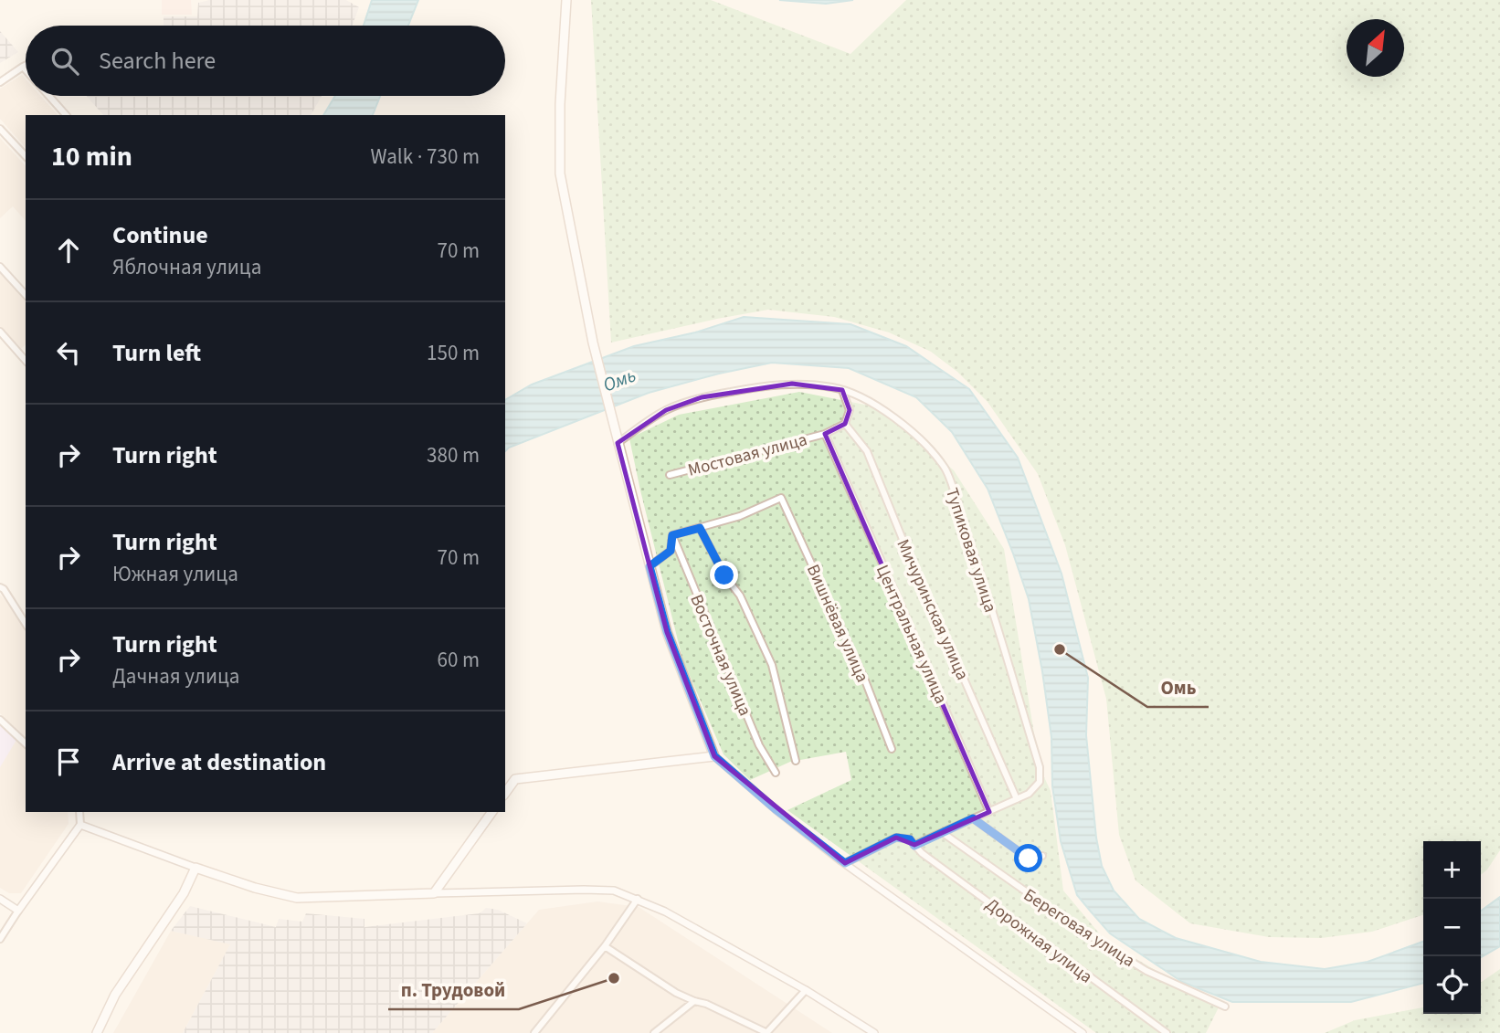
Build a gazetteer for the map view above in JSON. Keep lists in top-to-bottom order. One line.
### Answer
{"streets":{"street":["Мостовая улица","Тупиковая улица","Мичуринская улица","Вишнёвая улица","Центральная улица","Восточная улица","Береговая улица","Дорожная улица"]},"crossings":[["Мостовая улица","Мичуринская улица"],["Мостовая улица","Центральная улица"],["Тупиковая улица","Мичуринская улица"]],"water":["Омь"],"places":["Омь","п. Трудовой"],"north":"top right","page":{"search":"Search here","heading":["10 min","Walk · 730 m"],"list":[["Continue","Яблочная улица","70 m"],["Turn left","150 m"],["Turn right","380 m"],["Turn right","Южная улица","70 m"],["Turn right","Дачная улица","60 m"],"Arrive at destination"],"map_buttons":["+","−"]}}
